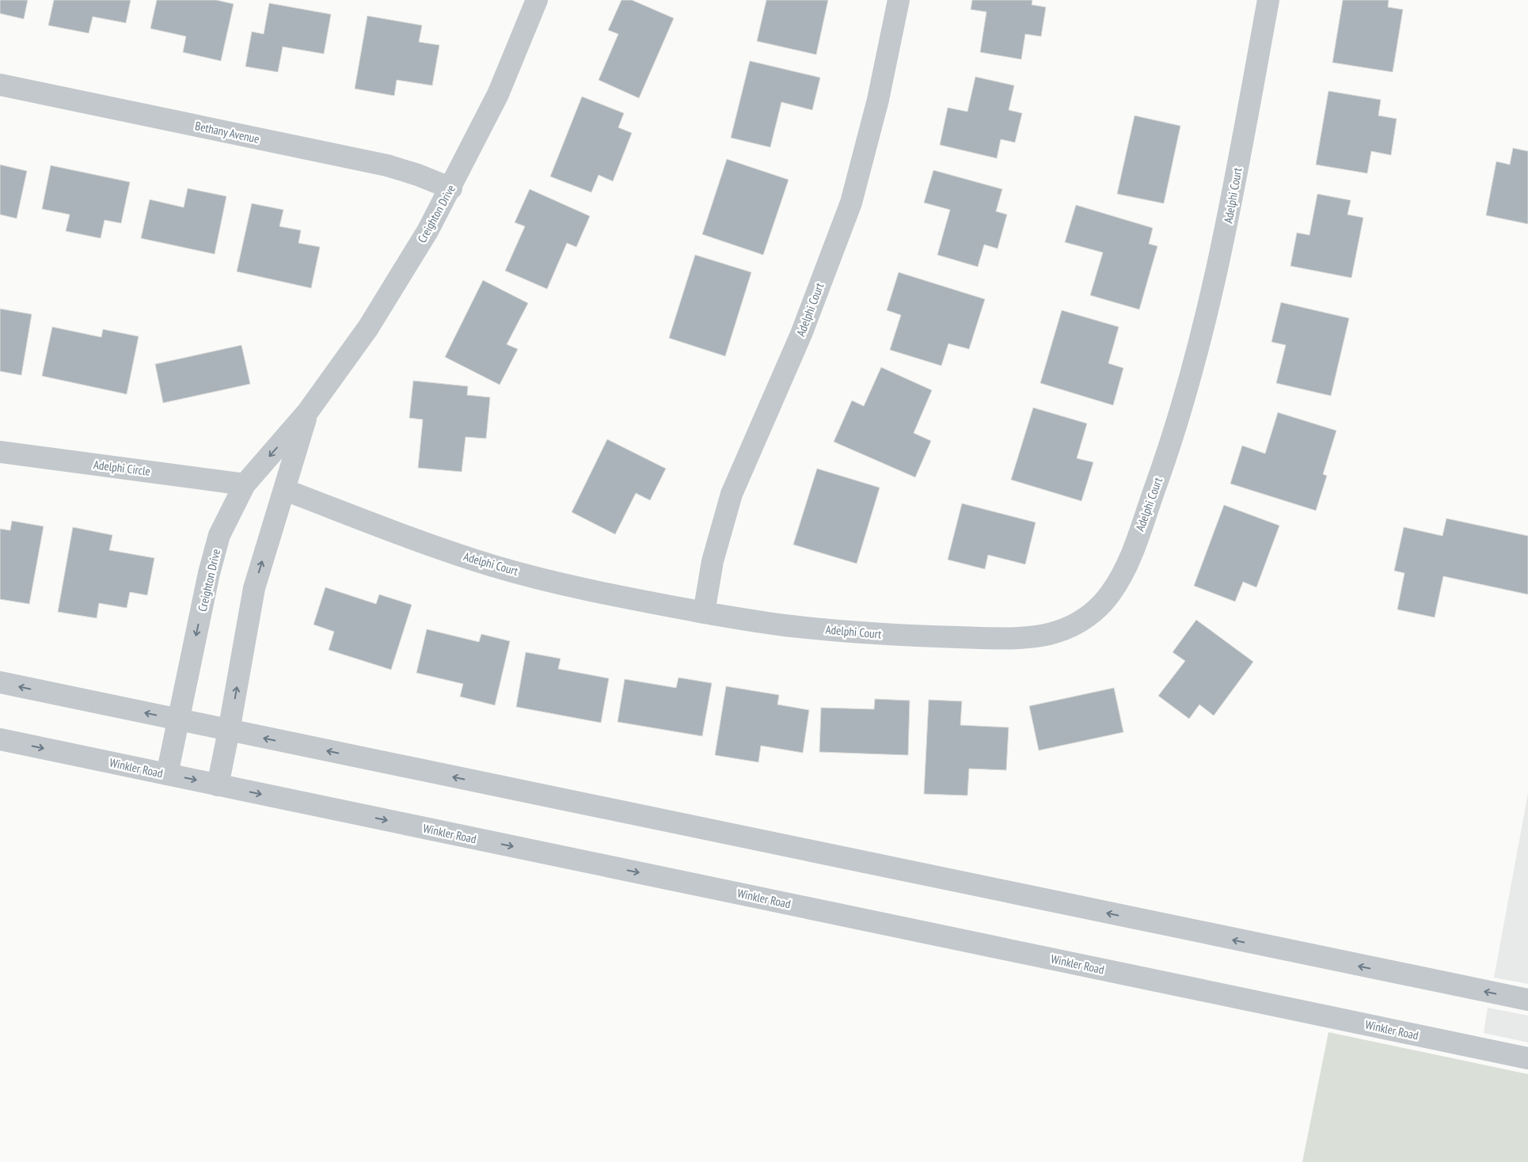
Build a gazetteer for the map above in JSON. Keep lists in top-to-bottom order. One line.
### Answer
{"streets":{"street":["Bethany Avenue","Adelphi Court","Creighton Drive","Adelphi Circle","Winkler Road"]},"crossings":[["Bethany Avenue","Creighton Drive"],["Adelphi Court","Creighton Drive"],["Creighton Drive","Adelphi Circle"],["Creighton Drive","Winkler Road"]]}
